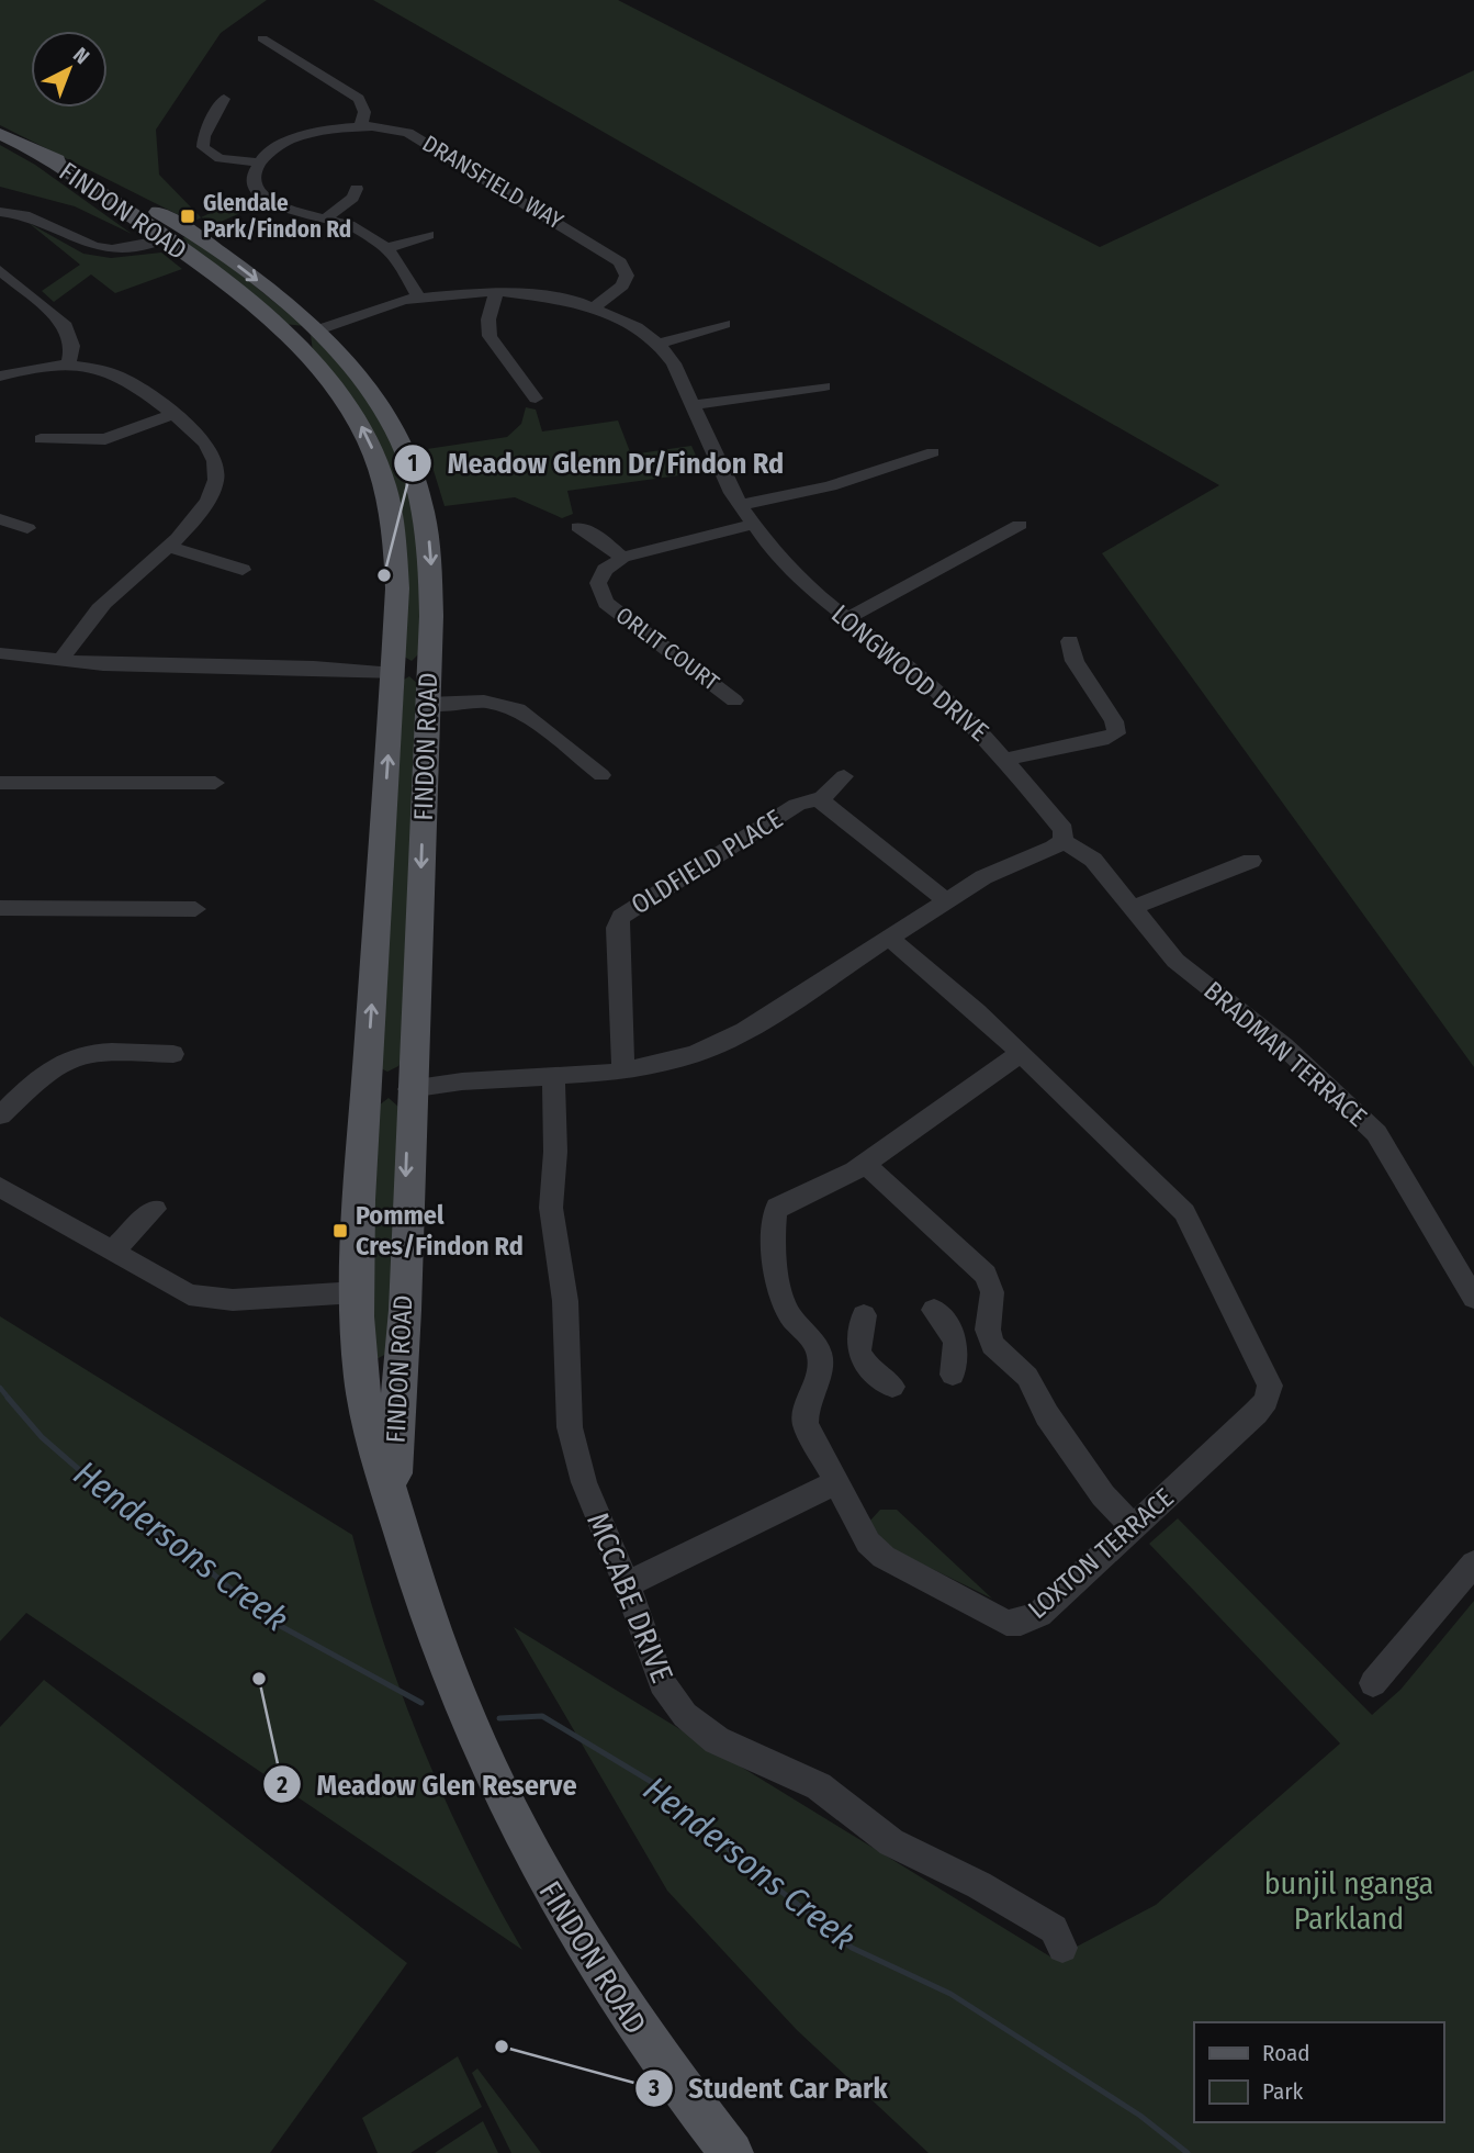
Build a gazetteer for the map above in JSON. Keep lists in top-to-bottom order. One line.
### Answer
{"streets":{"main road":["FINDON ROAD"],"street":["DRANSFIELD WAY","ORLIT COURT","LONGWOOD DRIVE","OLDFIELD PLACE","BRADMAN TERRACE","LOXTON TERRACE","MCCABE DRIVE"]},"crossings":[["DRANSFIELD WAY","LONGWOOD DRIVE"],["FINDON ROAD","LONGWOOD DRIVE"],["LONGWOOD DRIVE","BRADMAN TERRACE"]],"water":["Hendersons Creek"],"parks":["bunjil nganga Parkland"],"places":{"transit":["Glendale Park/Findon Rd","Pommel Cres/Findon Rd"],"other":["Meadow Glenn Dr/Findon Rd","Meadow Glen Reserve","Student Car Park"]},"legend":["Road","Park"],"north":"top right"}
